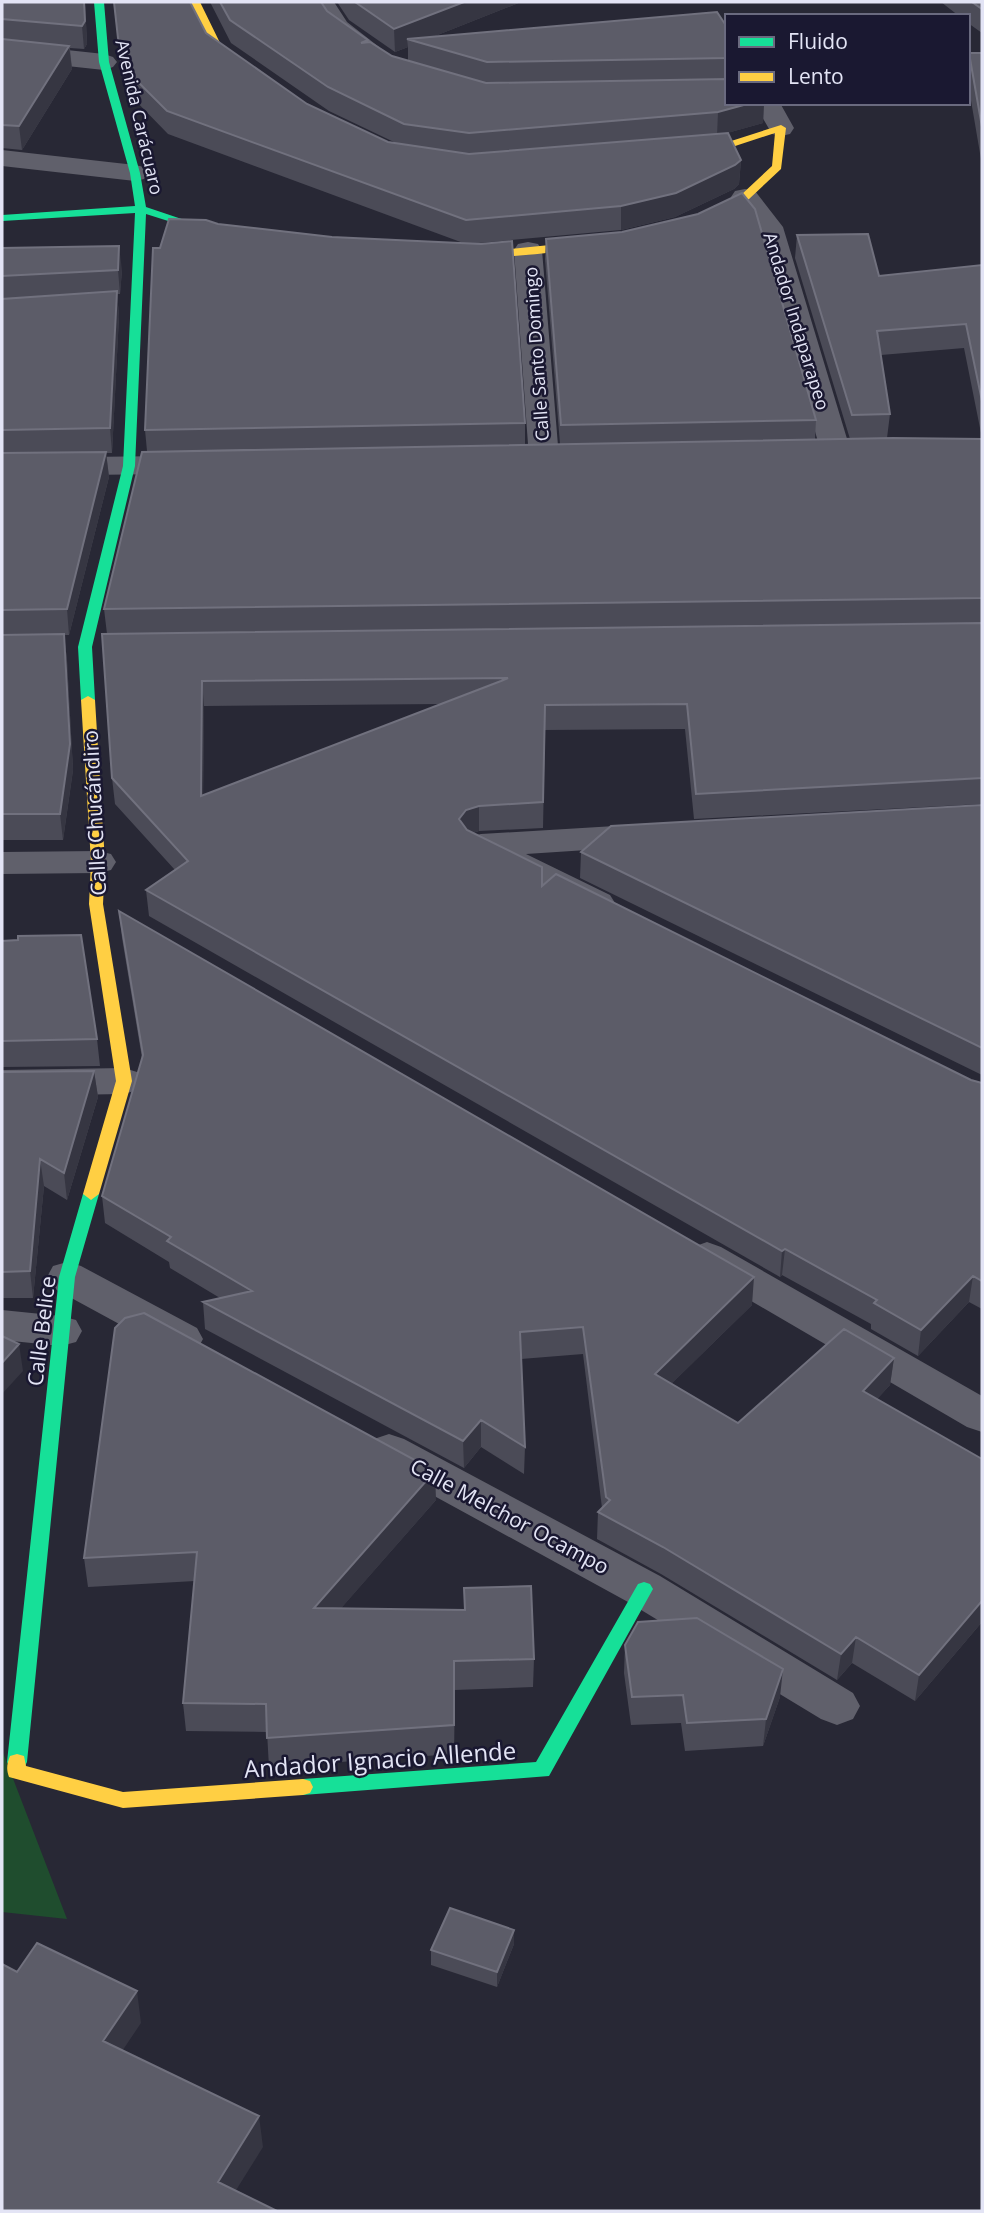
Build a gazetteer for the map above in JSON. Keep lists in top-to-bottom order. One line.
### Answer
{"streets":{"street":["Avenida Carácuaro","Andador Indaparapeo","Calle Santo Domingo","Calle Chucándiro","Calle Belice","Calle Melchor Ocampo","Andador Ignacio Allende"]},"crossings":[["Avenida Carácuaro","Calle Chucándiro"],["Calle Chucándiro","Calle Belice"],["Calle Belice","Andador Ignacio Allende"],["Calle Melchor Ocampo","Andador Ignacio Allende"]],"legend":["Fluido","Lento"]}
